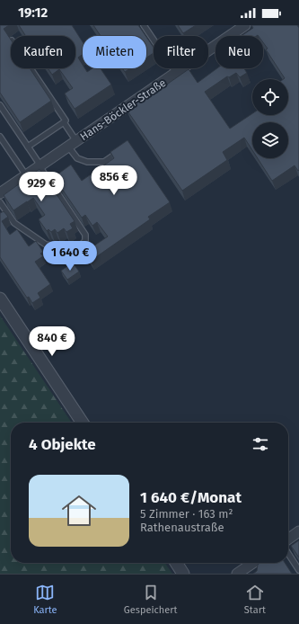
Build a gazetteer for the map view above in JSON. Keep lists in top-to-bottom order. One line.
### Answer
{"streets":{"street":["Hans-Böckler-Straße"]},"page":{"status":"19:12","chip":["Kaufen","Mieten","Filter","Neu"],"price":["856 €","929 €","1 640 €","840 €"],"heading":"4 Objekte","list":[{"name":"1 640 €/Monat","note":"5 Zimmer · 163 m² · Rathenaustraße"}],"tabs":["Karte","Gespeichert","Start"]}}
